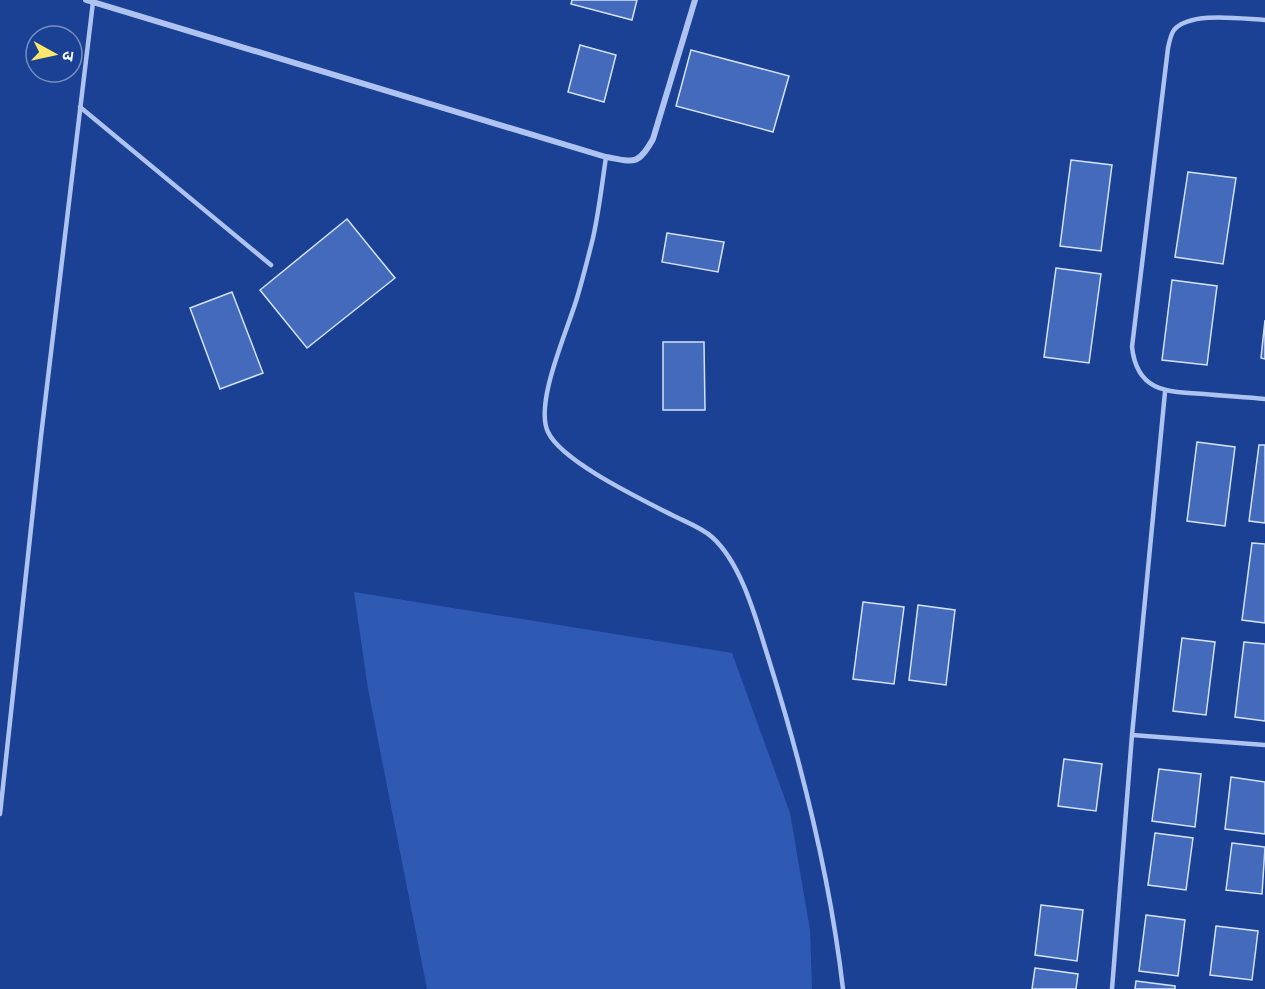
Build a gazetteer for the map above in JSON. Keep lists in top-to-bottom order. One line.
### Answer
{"north":"right"}
